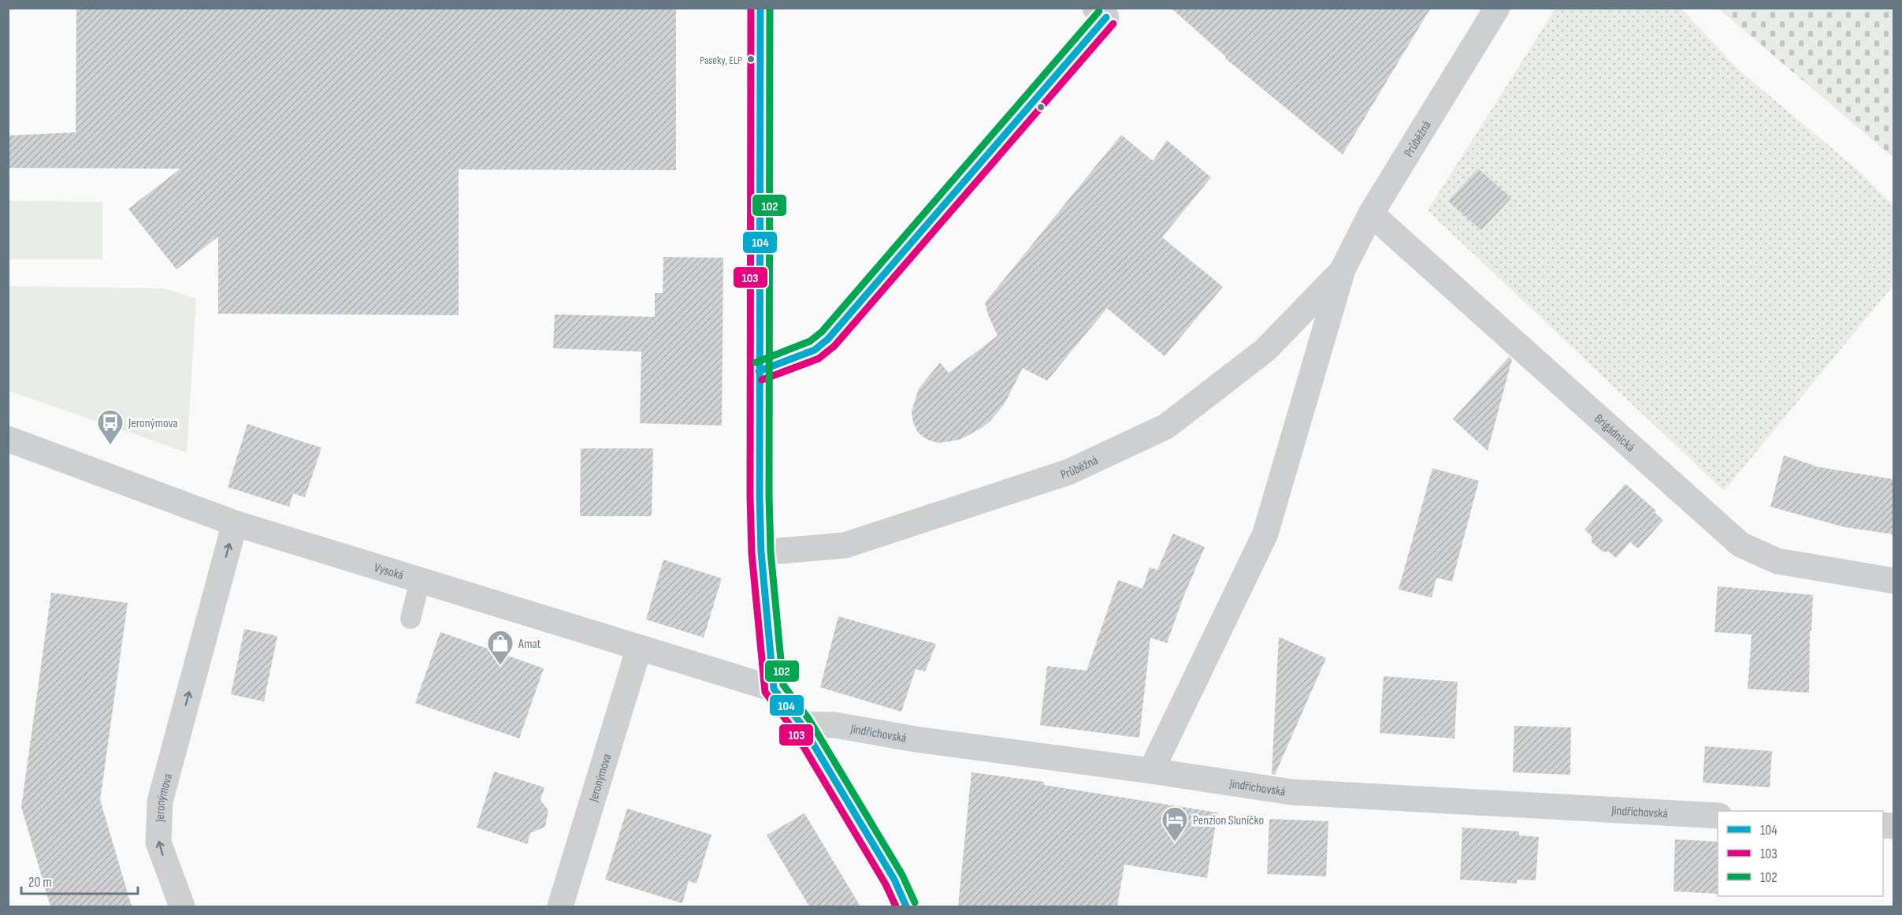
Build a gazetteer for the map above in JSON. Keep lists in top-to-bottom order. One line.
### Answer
{"streets":{"street":["Průběžná","Brigádnická","Vysoká","Jindřichovská","Jeronýmova"]},"crossings":[["Průběžná","Brigádnická"],["Průběžná","Jindřichovská"],["Vysoká","Jeronýmova"]],"one_way":["Jeronýmova"],"places":{"other":["Paseky, ELP"],"bus stop":["Jeronýmova"],"shop":["Amat"],"hotel":["Penzion Sluníčko"]},"lines":["transit line 104","transit line 103","transit line 102"],"legend":["104","103","102"],"scale_bar":"20 m"}
